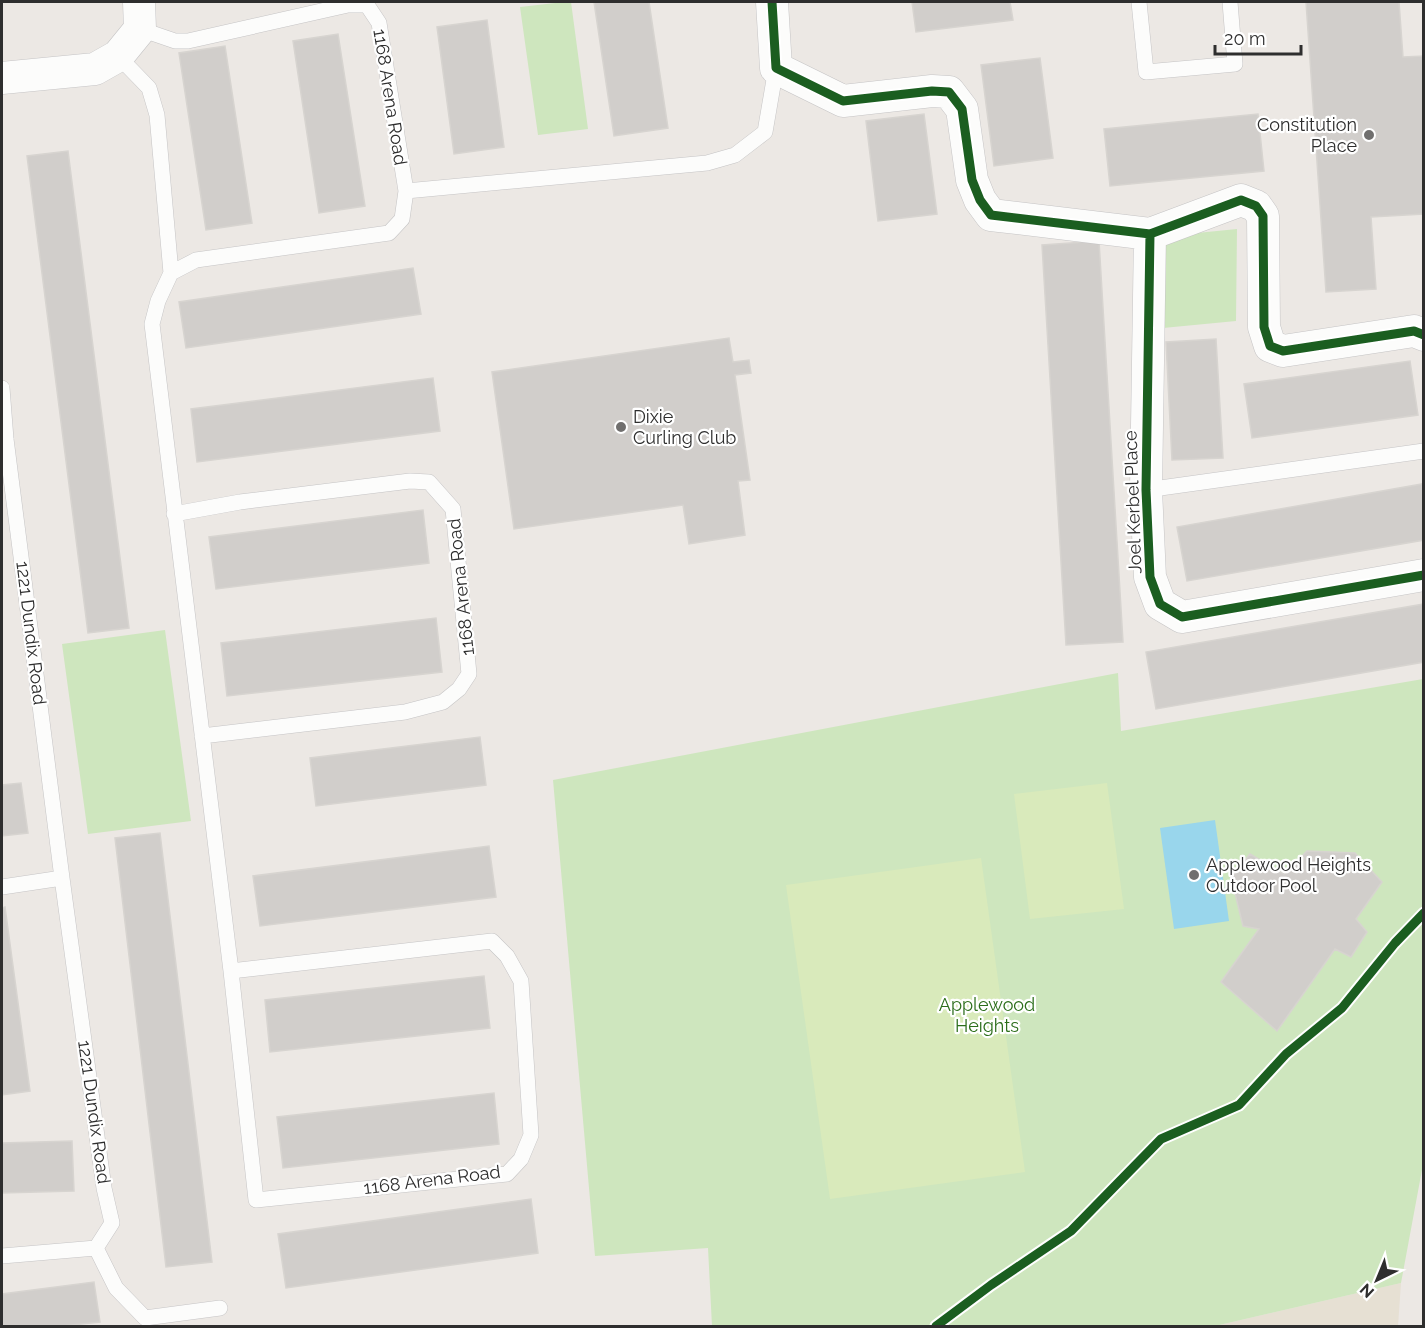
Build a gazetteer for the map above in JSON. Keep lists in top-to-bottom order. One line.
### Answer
{"streets":{"street":["Joel Kerbel Place"],"lane":["1168 Arena Road","1221 Dundix Road"]},"parks":["Applewood Heights"],"places":["Constitution Place","Dixie Curling Club","Applewood Heights Outdoor Pool"],"scale_bar":"20 m","north":"bottom left"}
